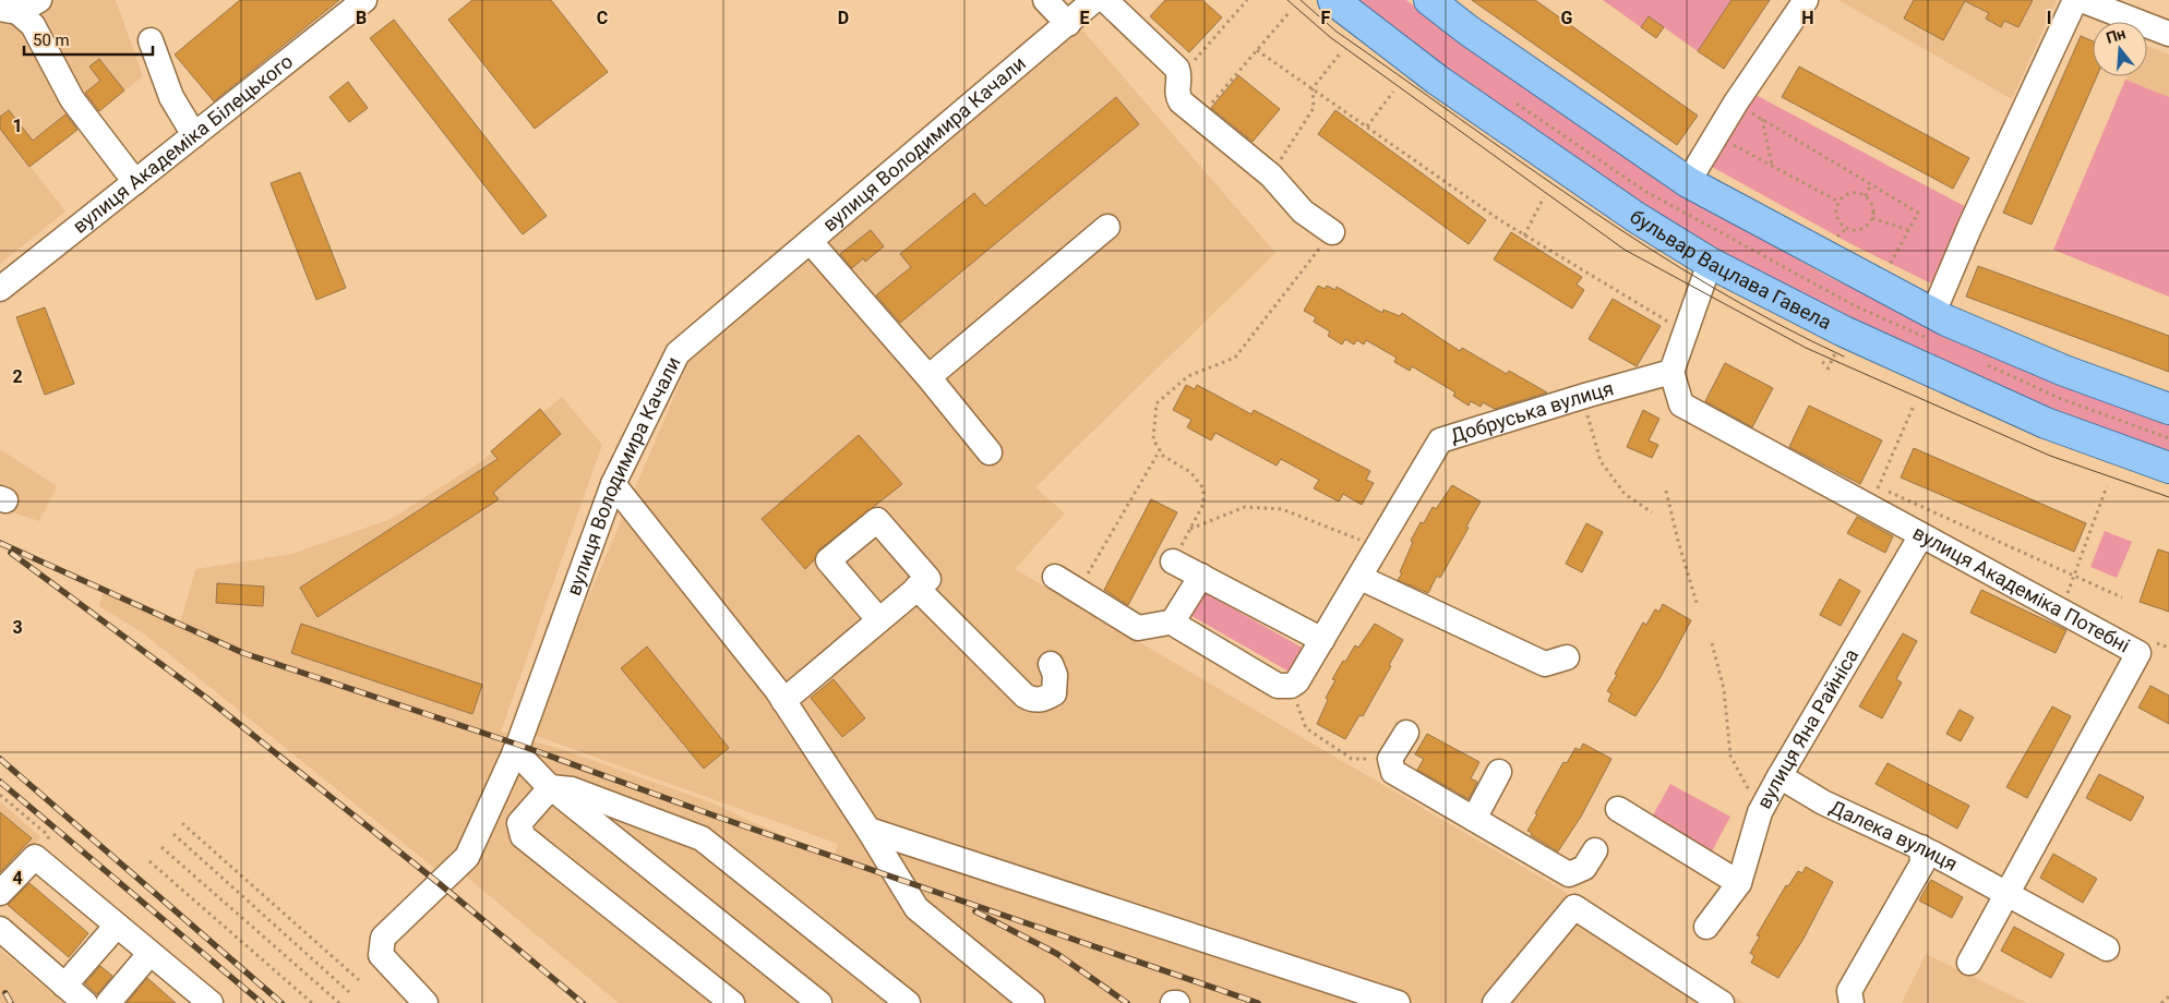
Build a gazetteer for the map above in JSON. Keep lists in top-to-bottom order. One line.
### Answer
{"streets":{"main road":["бульвар Вацлава Гавела"],"street":["вулиця Академіка Білецького","вулиця Володимира Качали","Добруська вулиця","вулиця Академіка Потебні","вулиця Яна Райніса","Далека вулиця"]},"crossings":[["Добруська вулиця","вулиця Академіка Потебні"],["вулиця Академіка Потебні","вулиця Яна Райніса"],["вулиця Академіка Потебні","Далека вулиця"],["вулиця Яна Райніса","Далека вулиця"]],"scale_bar":"50 m","north":"top","grid":{"columns":["B","C","D","E","F","G","H","I"],"rows":["1","2","3","4"]}}
